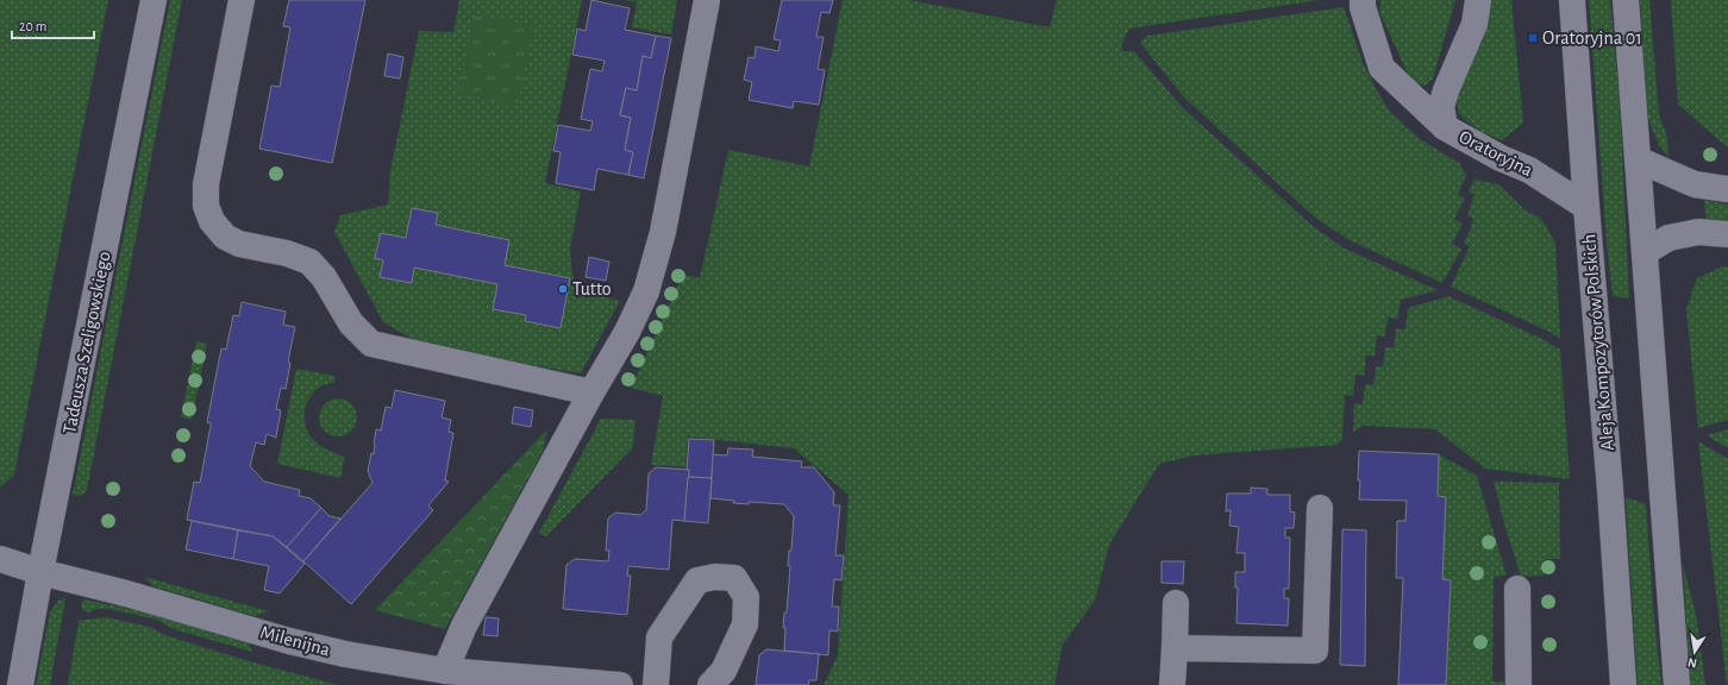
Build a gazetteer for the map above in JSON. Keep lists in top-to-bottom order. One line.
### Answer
{"streets":{"street":["Oratoryjna","Tadeusza Szeligowskiego","Aleja Kompozytorów Polskich","Milenijna"]},"crossings":[["Oratoryjna","Aleja Kompozytorów Polskich"],["Tadeusza Szeligowskiego","Milenijna"]],"places":{"transit":["Oratoryjna 01"],"other":["Tutto"]},"scale_bar":"20 m","north":"bottom"}
